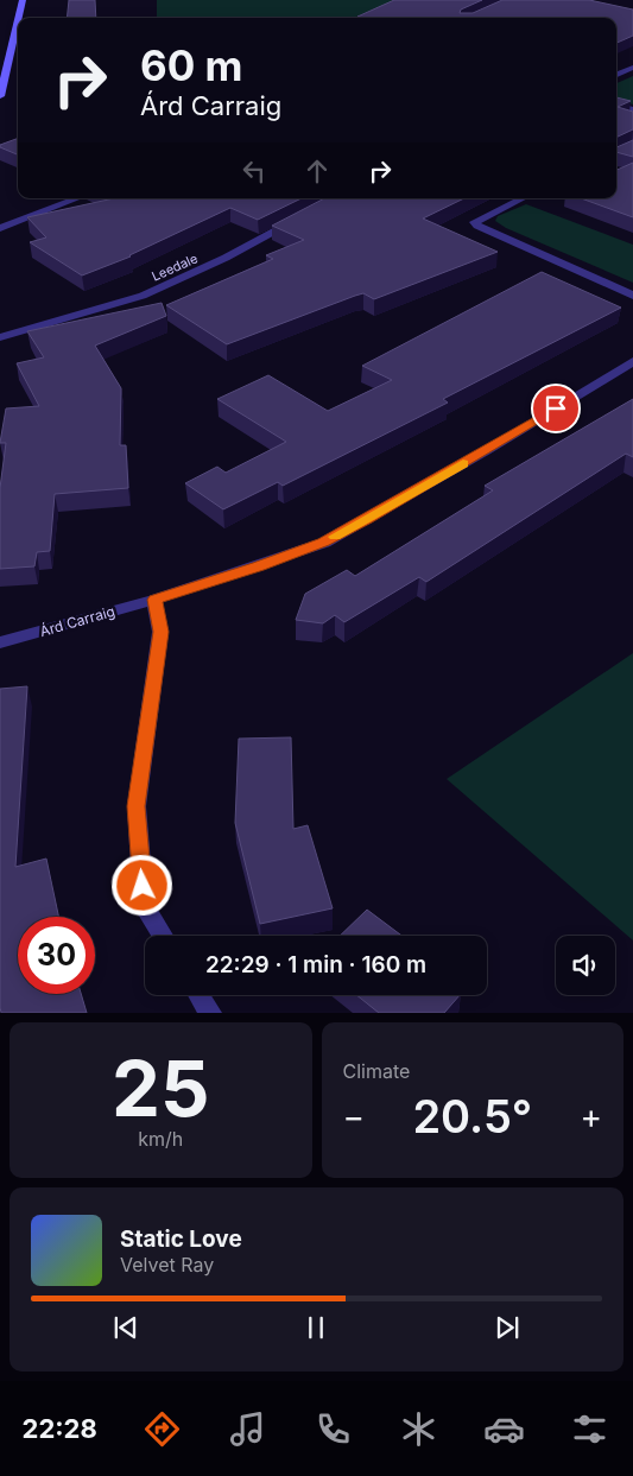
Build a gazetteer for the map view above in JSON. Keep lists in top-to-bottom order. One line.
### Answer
{"streets":{"street":["Leedale","Árd Carraig"]},"page":{"turn":["60 m","Árd Carraig"],"limit":"30","trip":"22:29 · 1 min · 160 m","tile":[["25","km/h"],"Climate"],"heat":["−","20.5°","+"],"song":["Static Love","Velvet Ray"],"tabs":"22:28"}}
